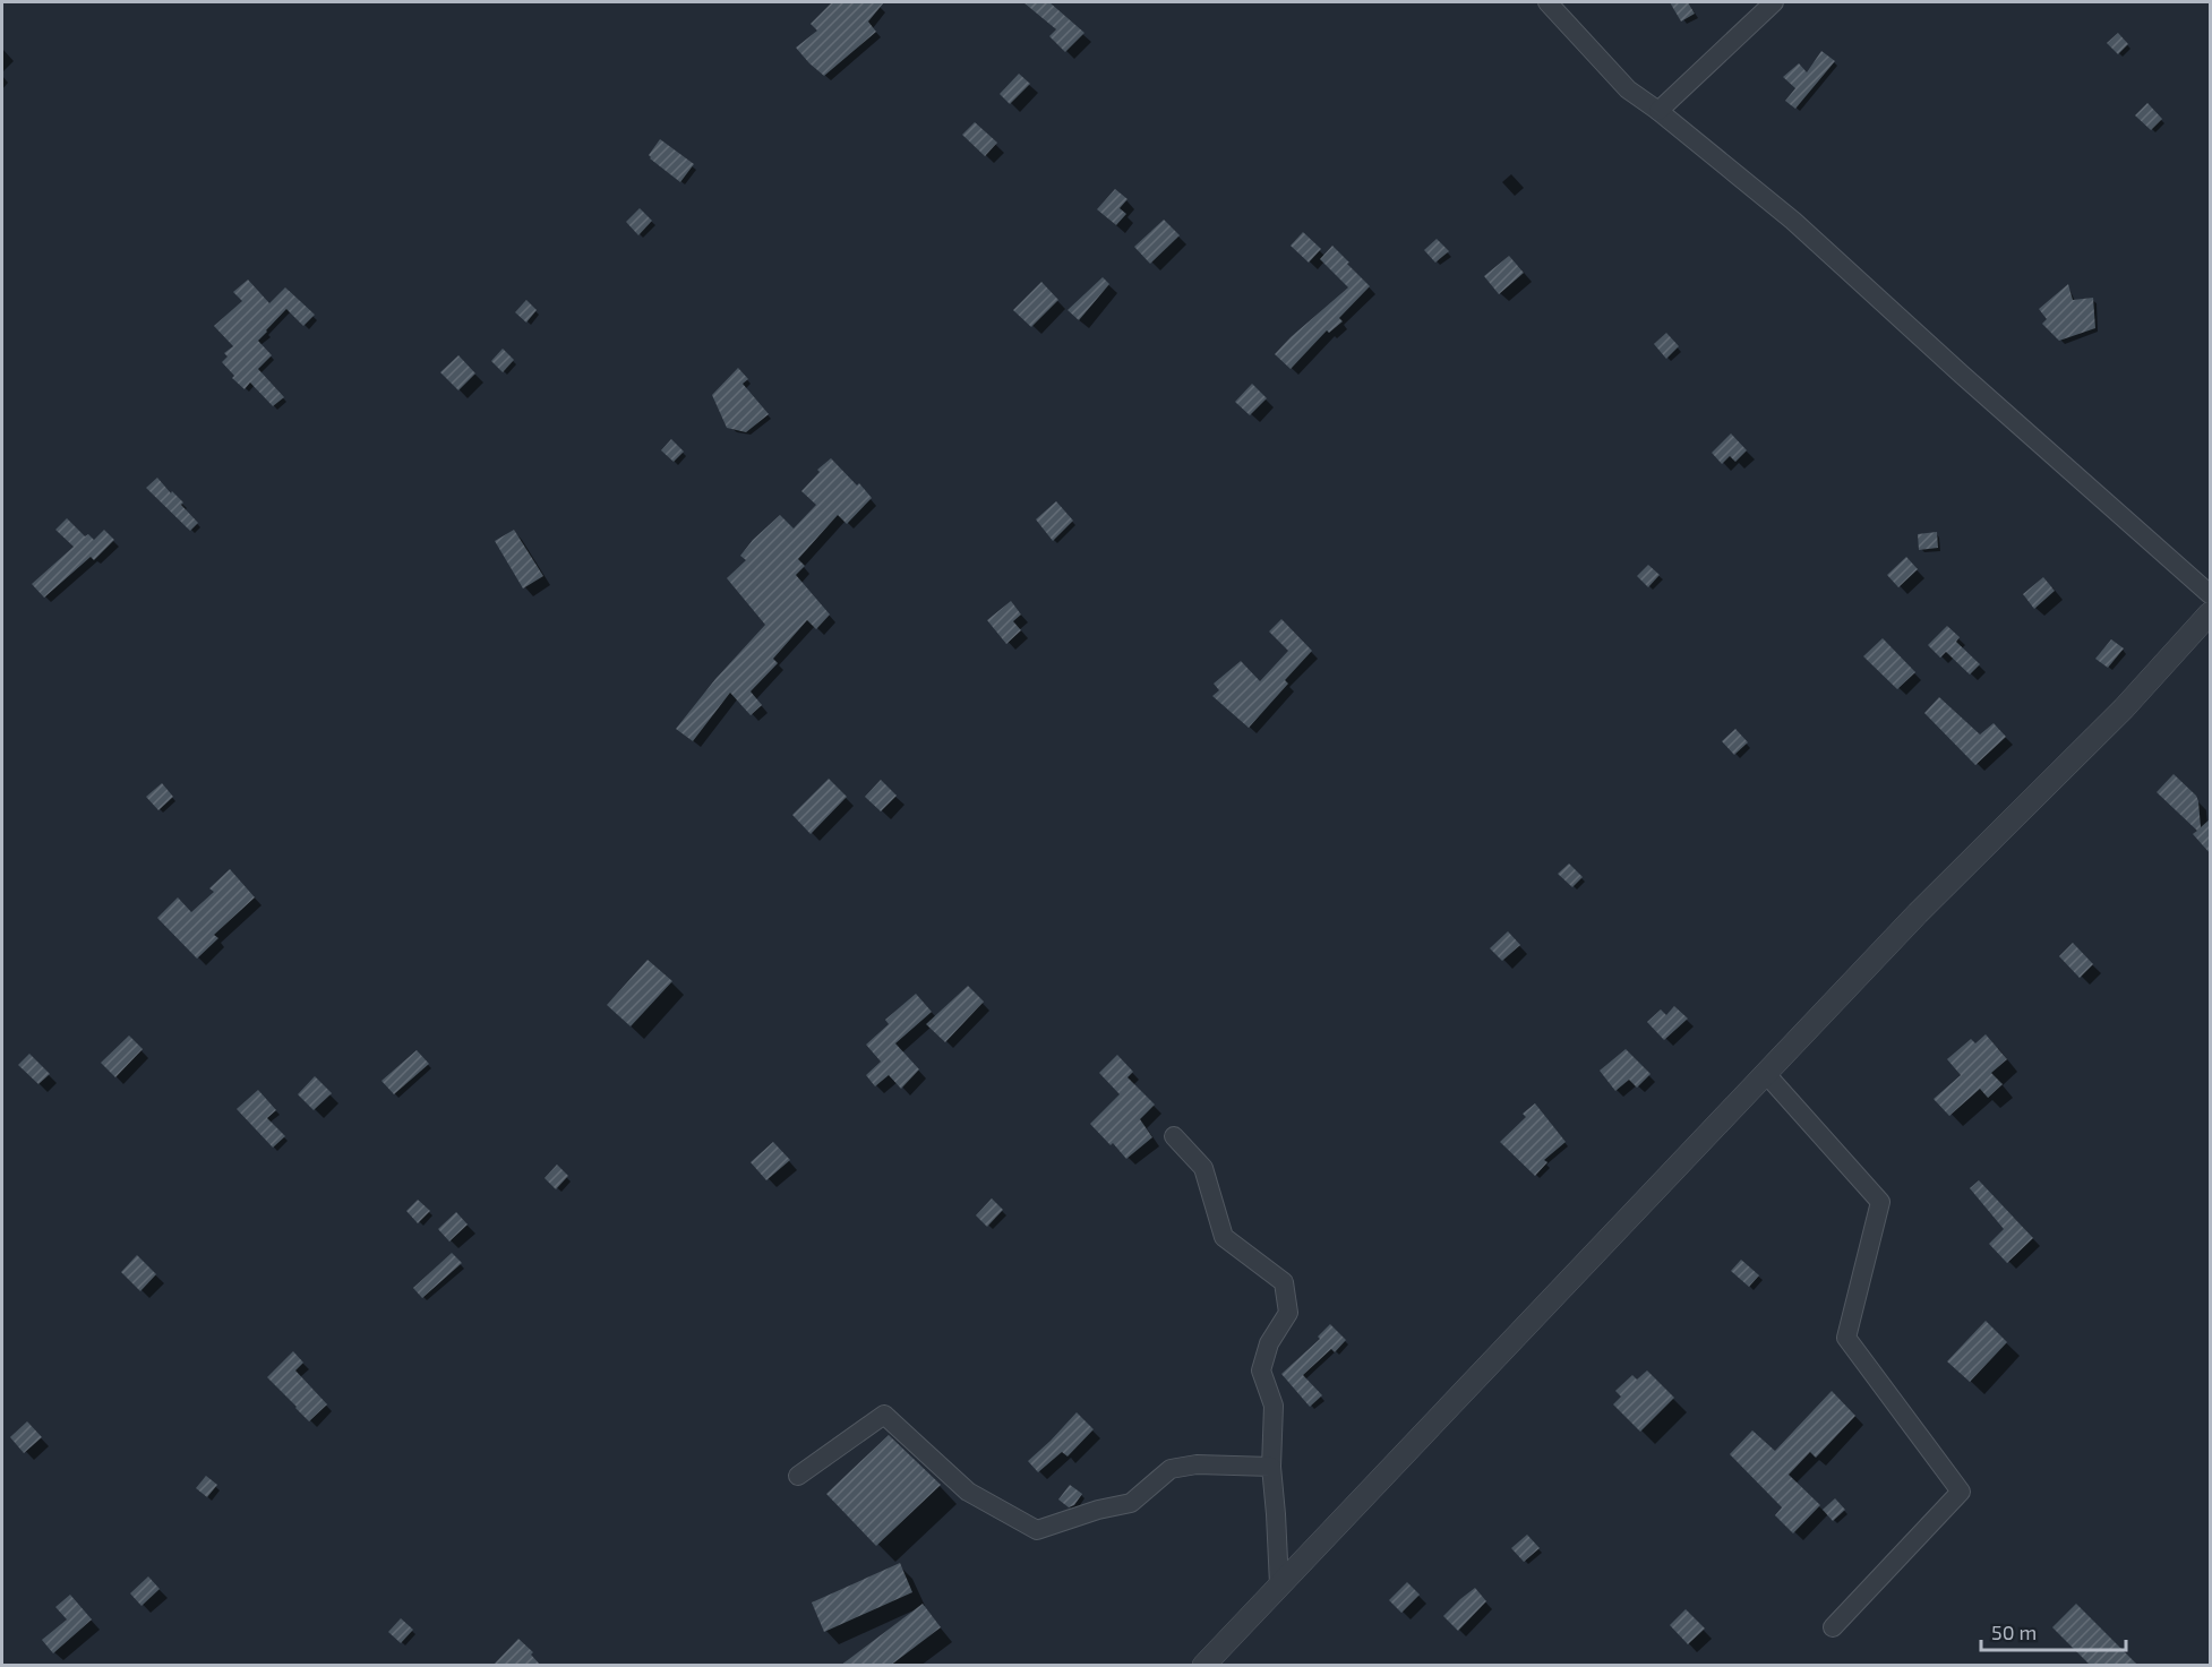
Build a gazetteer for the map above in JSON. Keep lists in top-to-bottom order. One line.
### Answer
{"scale_bar":"50 m"}
